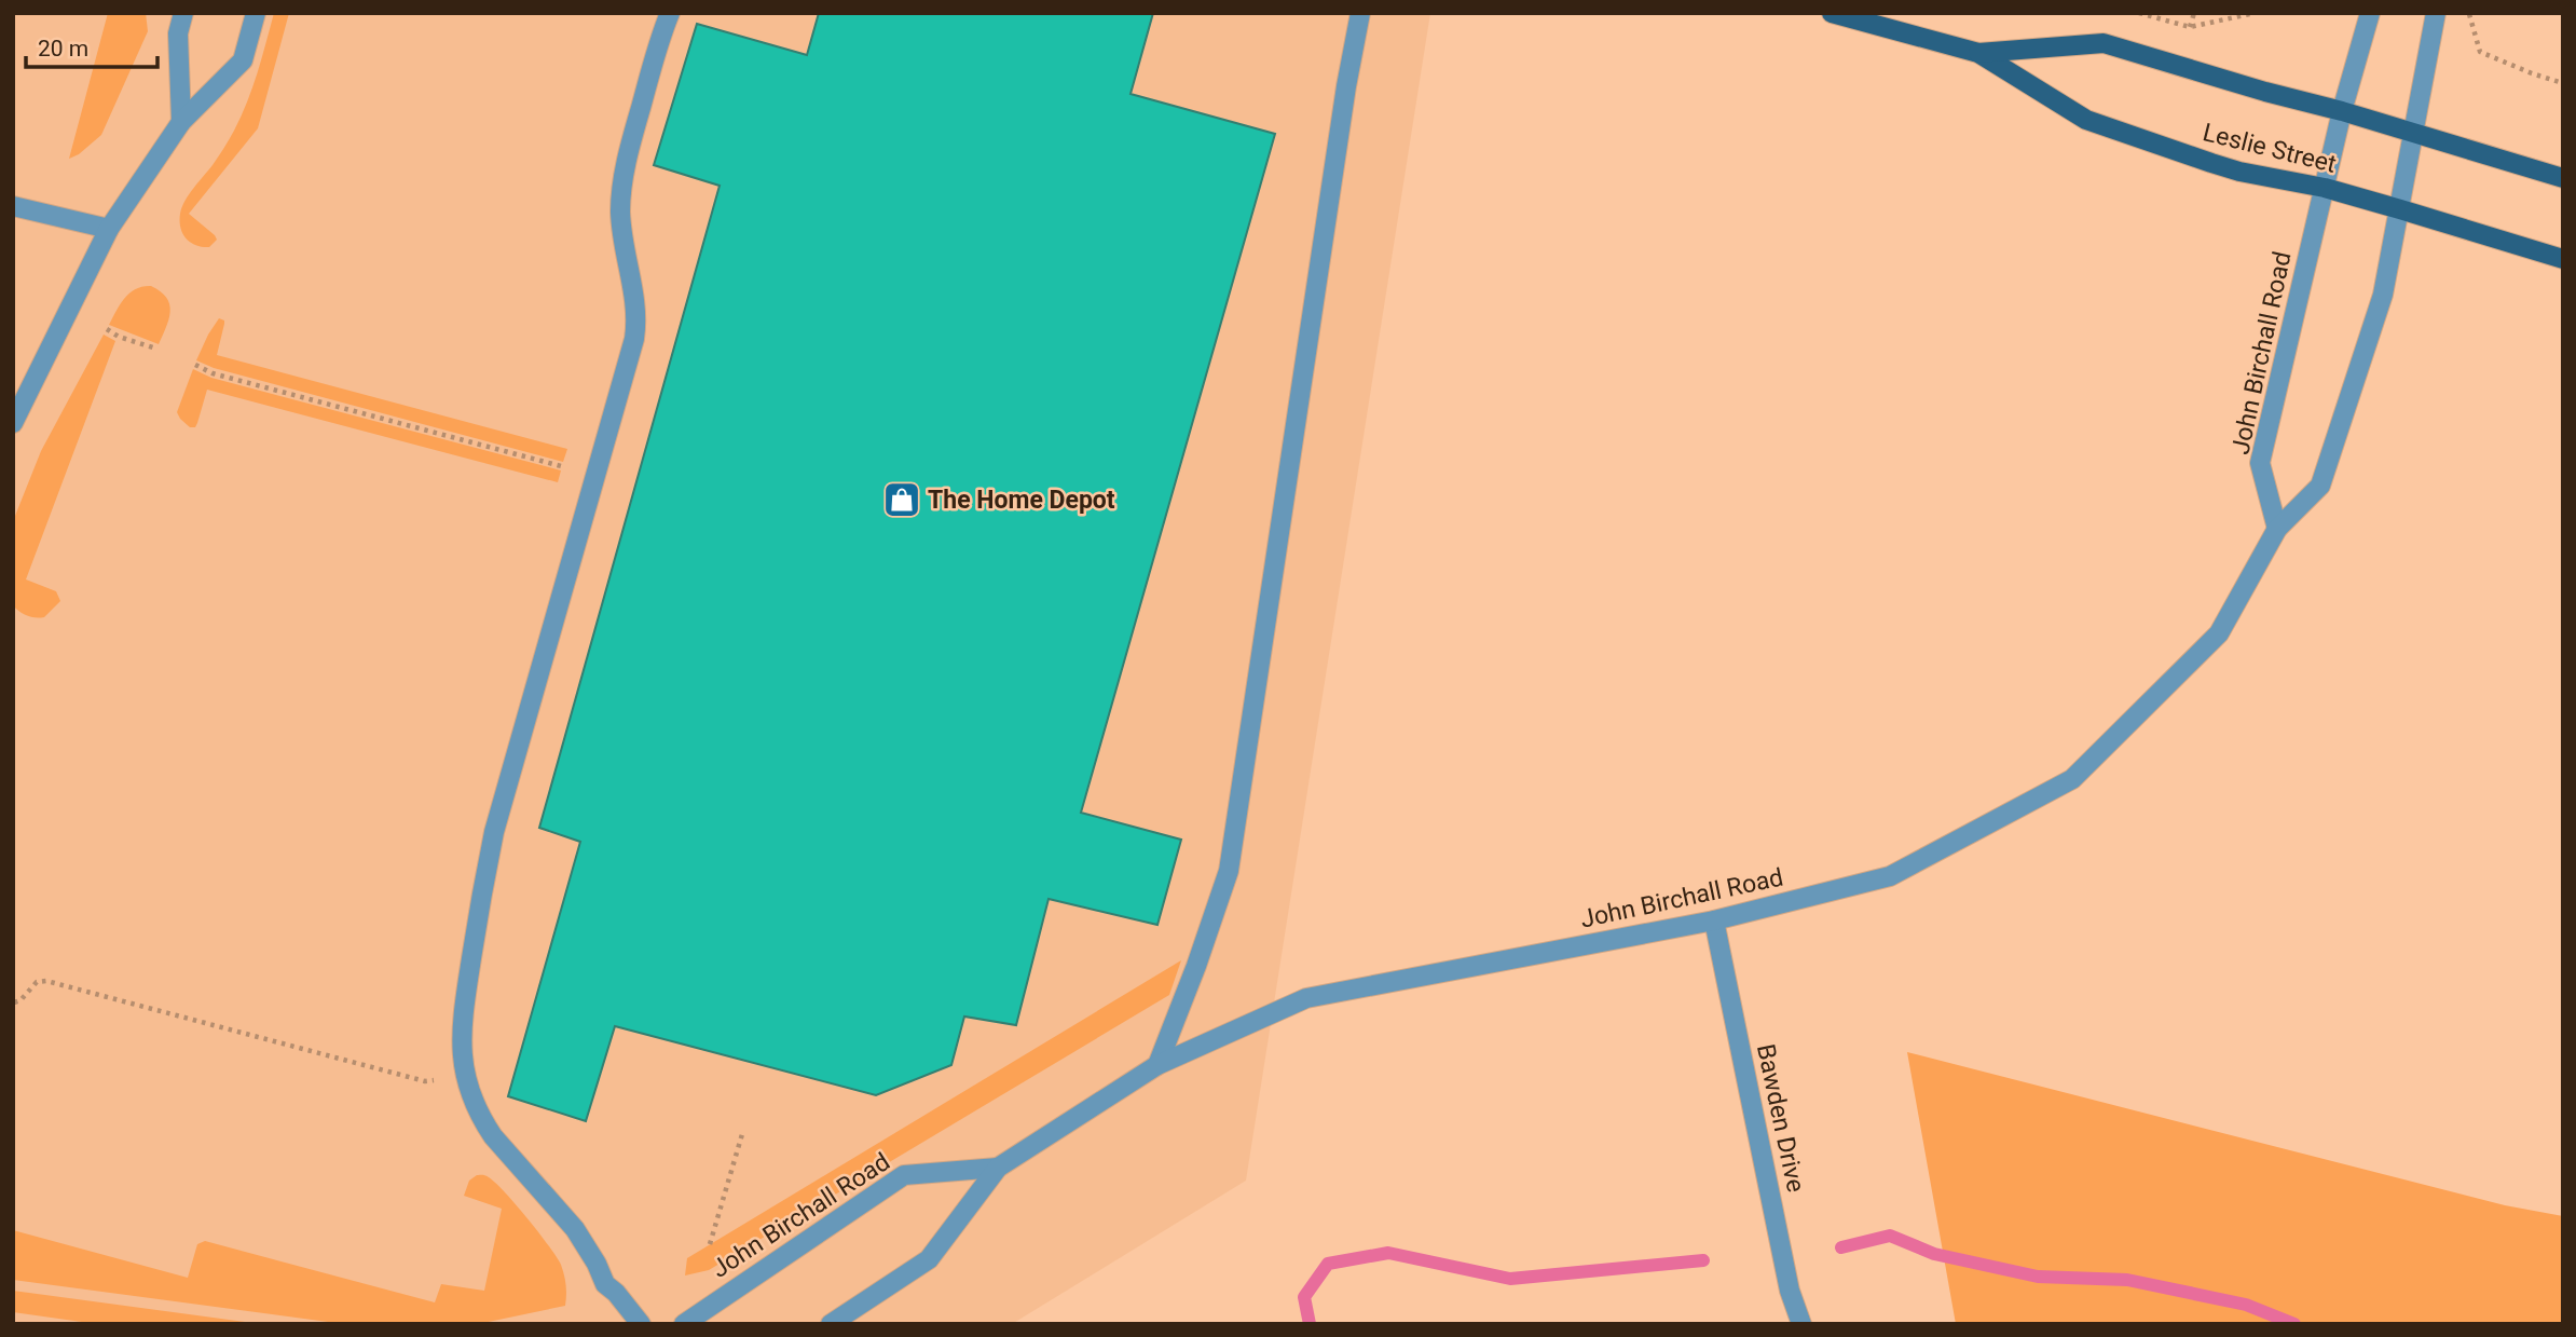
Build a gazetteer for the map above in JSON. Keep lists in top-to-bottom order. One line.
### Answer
{"streets":{"main road":["Leslie Street"],"street":["John Birchall Road","Bawden Drive"]},"crossings":[["Leslie Street","John Birchall Road"],["John Birchall Road","Bawden Drive"]],"places":{"shop":["The Home Depot"]},"scale_bar":"20 m"}
